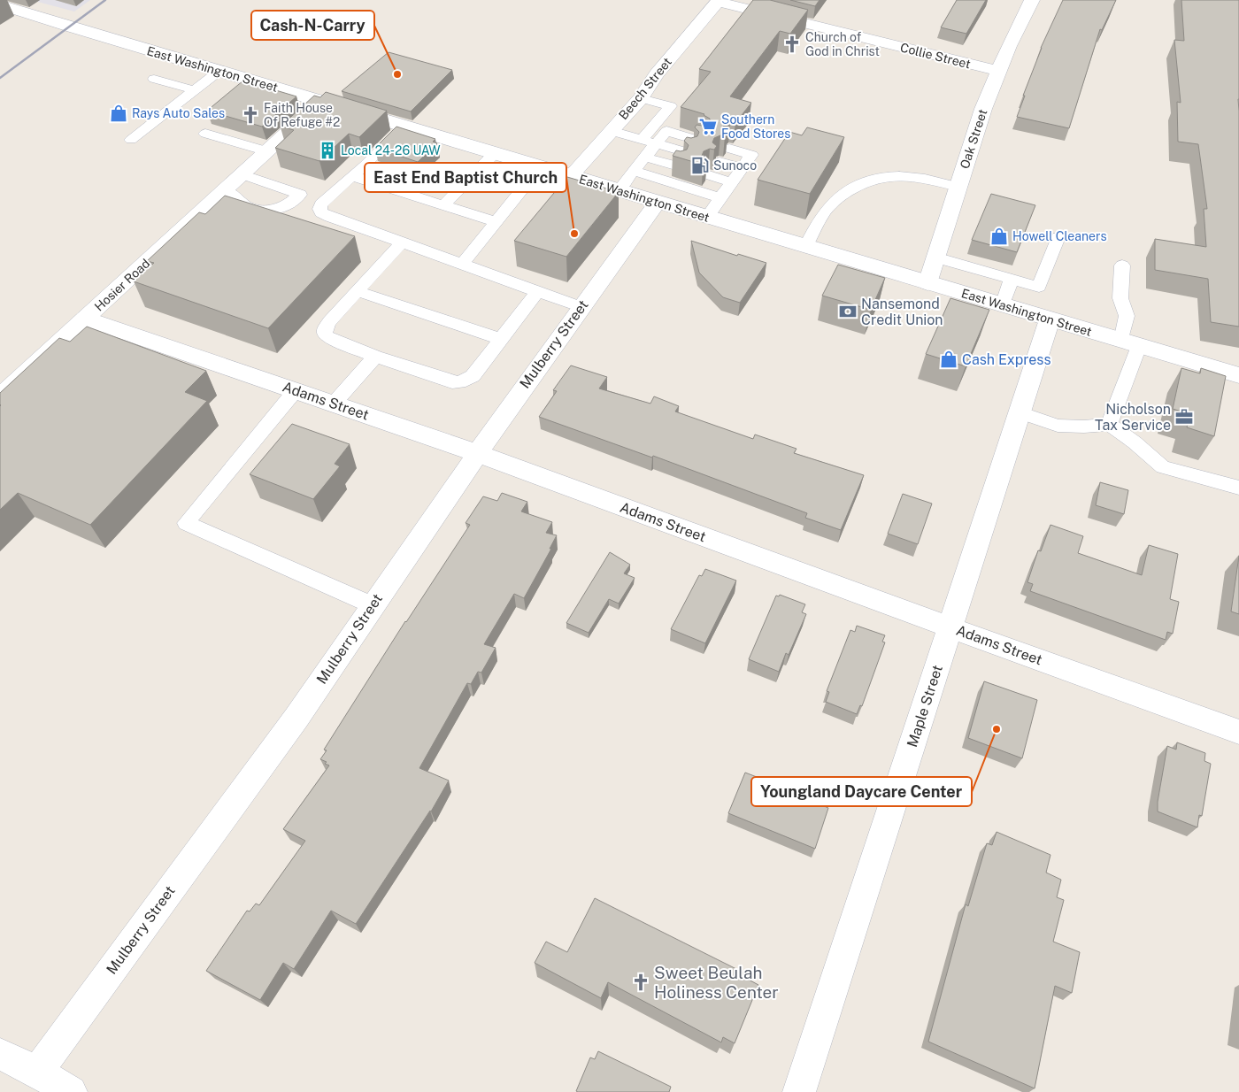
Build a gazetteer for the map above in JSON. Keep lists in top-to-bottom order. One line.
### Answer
{"streets":{"street":["Collie Street","East Washington Street","Beech Street","Oak Street","Hosier Road","Mulberry Street","Adams Street","Maple Street"]},"crossings":[["Collie Street","Beech Street"],["Collie Street","Oak Street"],["East Washington Street","Beech Street"],["East Washington Street","Oak Street"],["East Washington Street","Hosier Road"],["East Washington Street","Mulberry Street"],["East Washington Street","Maple Street"],["Hosier Road","Adams Street"],["Mulberry Street","Adams Street"],["Adams Street","Maple Street"]],"places":{"church":["Church of God in Christ","Faith House Of Refuge #2","Sweet Beulah Holiness Center"],"other":["Cash-N-Carry","East End Baptist Church","Youngland Daycare Center"],"shop":["Rays Auto Sales","Howell Cleaners","Cash Express"],"supermarket":["Southern Food Stores"],"building":["Local 24-26 UAW"],"fuel station":["Sunoco"],"bank":["Nansemond Credit Union"],"office":["Nicholson Tax Service"]}}
